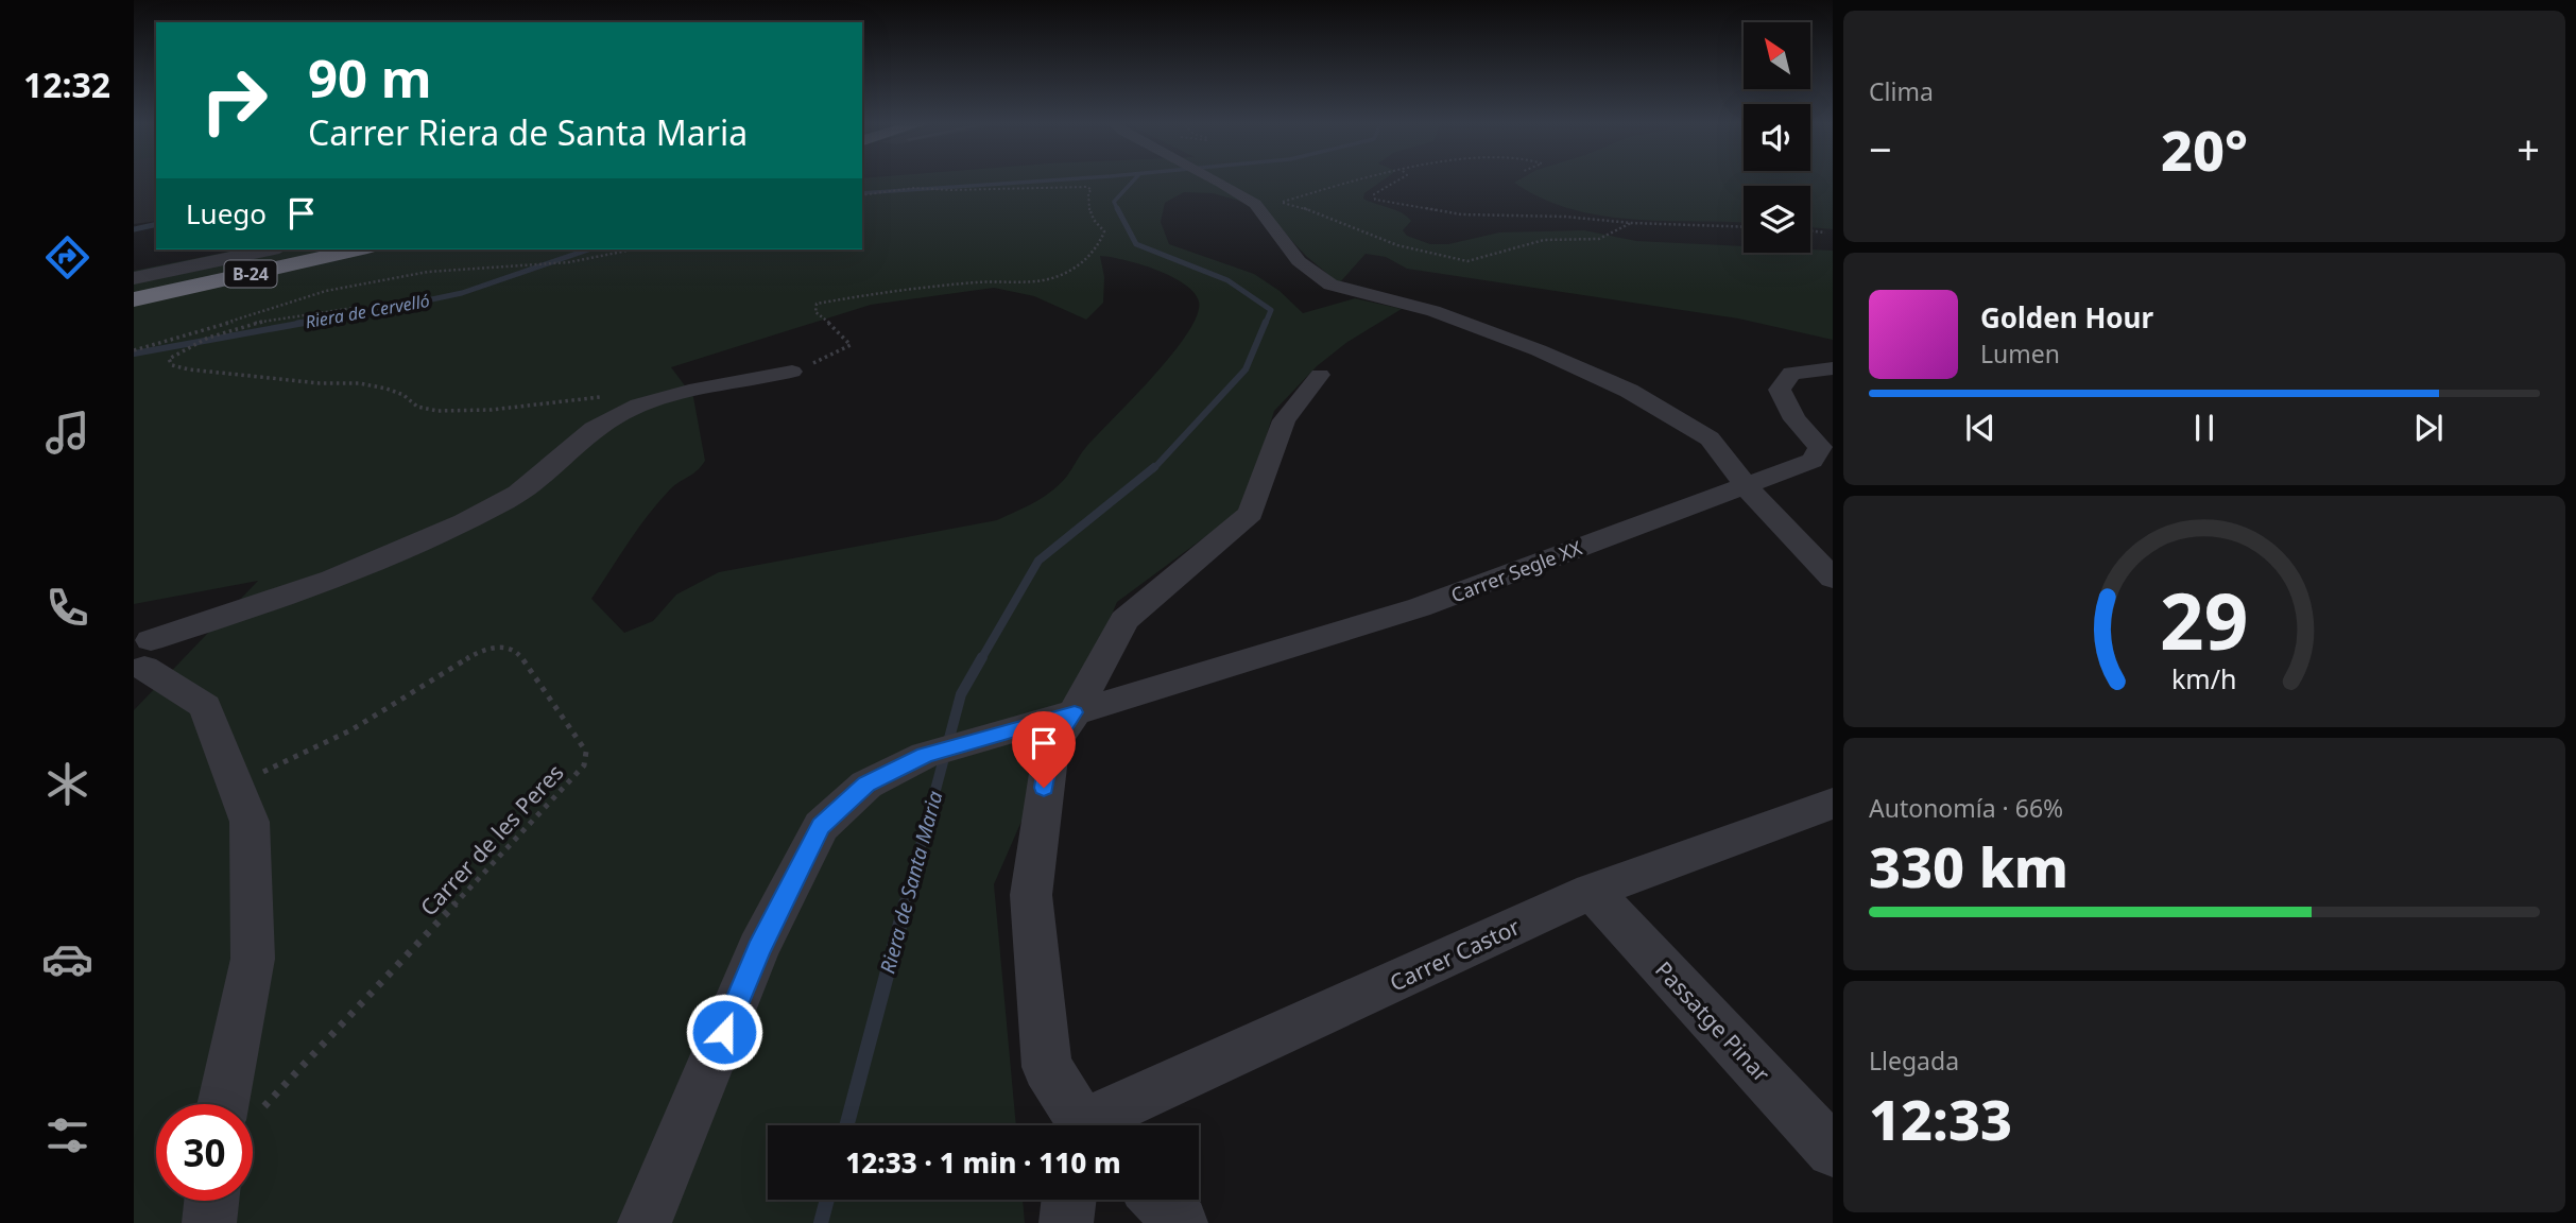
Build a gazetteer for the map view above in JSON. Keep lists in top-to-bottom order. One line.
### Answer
{"streets":{"highway":["B-24"],"street":["Carrer Segle XX","Carrer Castor","Passatge Pinar"],"path":["Carrer de les Peres"]},"crossings":[["Carrer Castor","Passatge Pinar"]],"water":["Riera de Cervelló","Riera de Santa Maria"],"north":"top left","page":{"tabs":"12:32","tile":["Clima",["Autonomía · 66%","330 km"],["Llegada","12:33"]],"turn":["90 m","Carrer Riera de Santa Maria"],"heat":["−","20°","+"],"then":"Luego","song":["Golden Hour","Lumen"],"limit":"30","trip":"12:33 · 1 min · 110 m","gauge":["29","km/h"]}}
